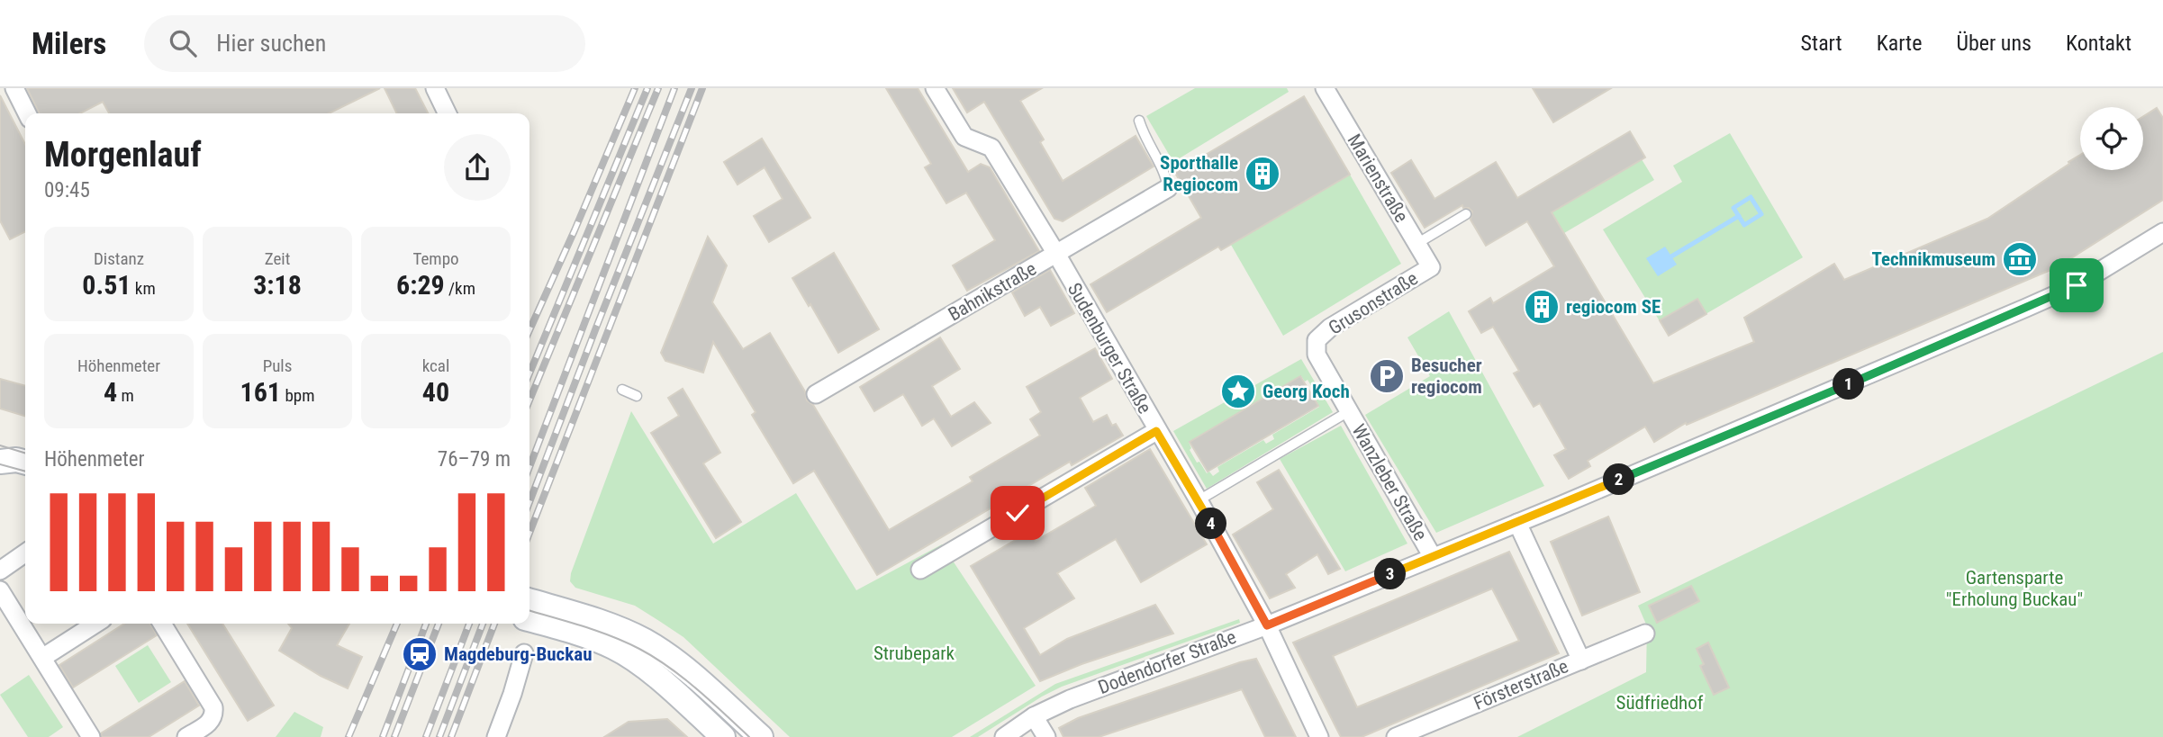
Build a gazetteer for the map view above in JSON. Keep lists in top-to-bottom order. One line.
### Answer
{"streets":{"street":["Marienstraße","Bahnikstraße","Grusonstraße","Sudenburger Straße","Wanzleber Straße","Dodendorfer Straße","Försterstraße"]},"crossings":[["Marienstraße","Grusonstraße"],["Bahnikstraße","Sudenburger Straße"],["Grusonstraße","Wanzleber Straße"],["Sudenburger Straße","Dodendorfer Straße"],["Wanzleber Straße","Dodendorfer Straße"]],"parks":["Gartensparte \"Erholung Buckau\"","Strubepark","Südfriedhof"],"places":{"building":["Sporthalle Regiocom","regiocom SE"],"museum":["Technikmuseum"],"parking":["Besucher regiocom"],"place":["Georg Koch"],"station":["Magdeburg-Buckau"]},"page":{"header":"Milers","search":"Hier suchen","nav":["Start","Karte","Über uns","Kontakt"],"heading":["Morgenlauf","09:45"],"stats":[["Distanz","0.51 km"],["Zeit","3:18"],["Tempo","6:29 /km"],["Höhenmeter","4 m"],["Puls","161 bpm"],["kcal","40"]],"pins":["1","2","4","3"],"chart":["Höhenmeter","76–79 m"]}}
